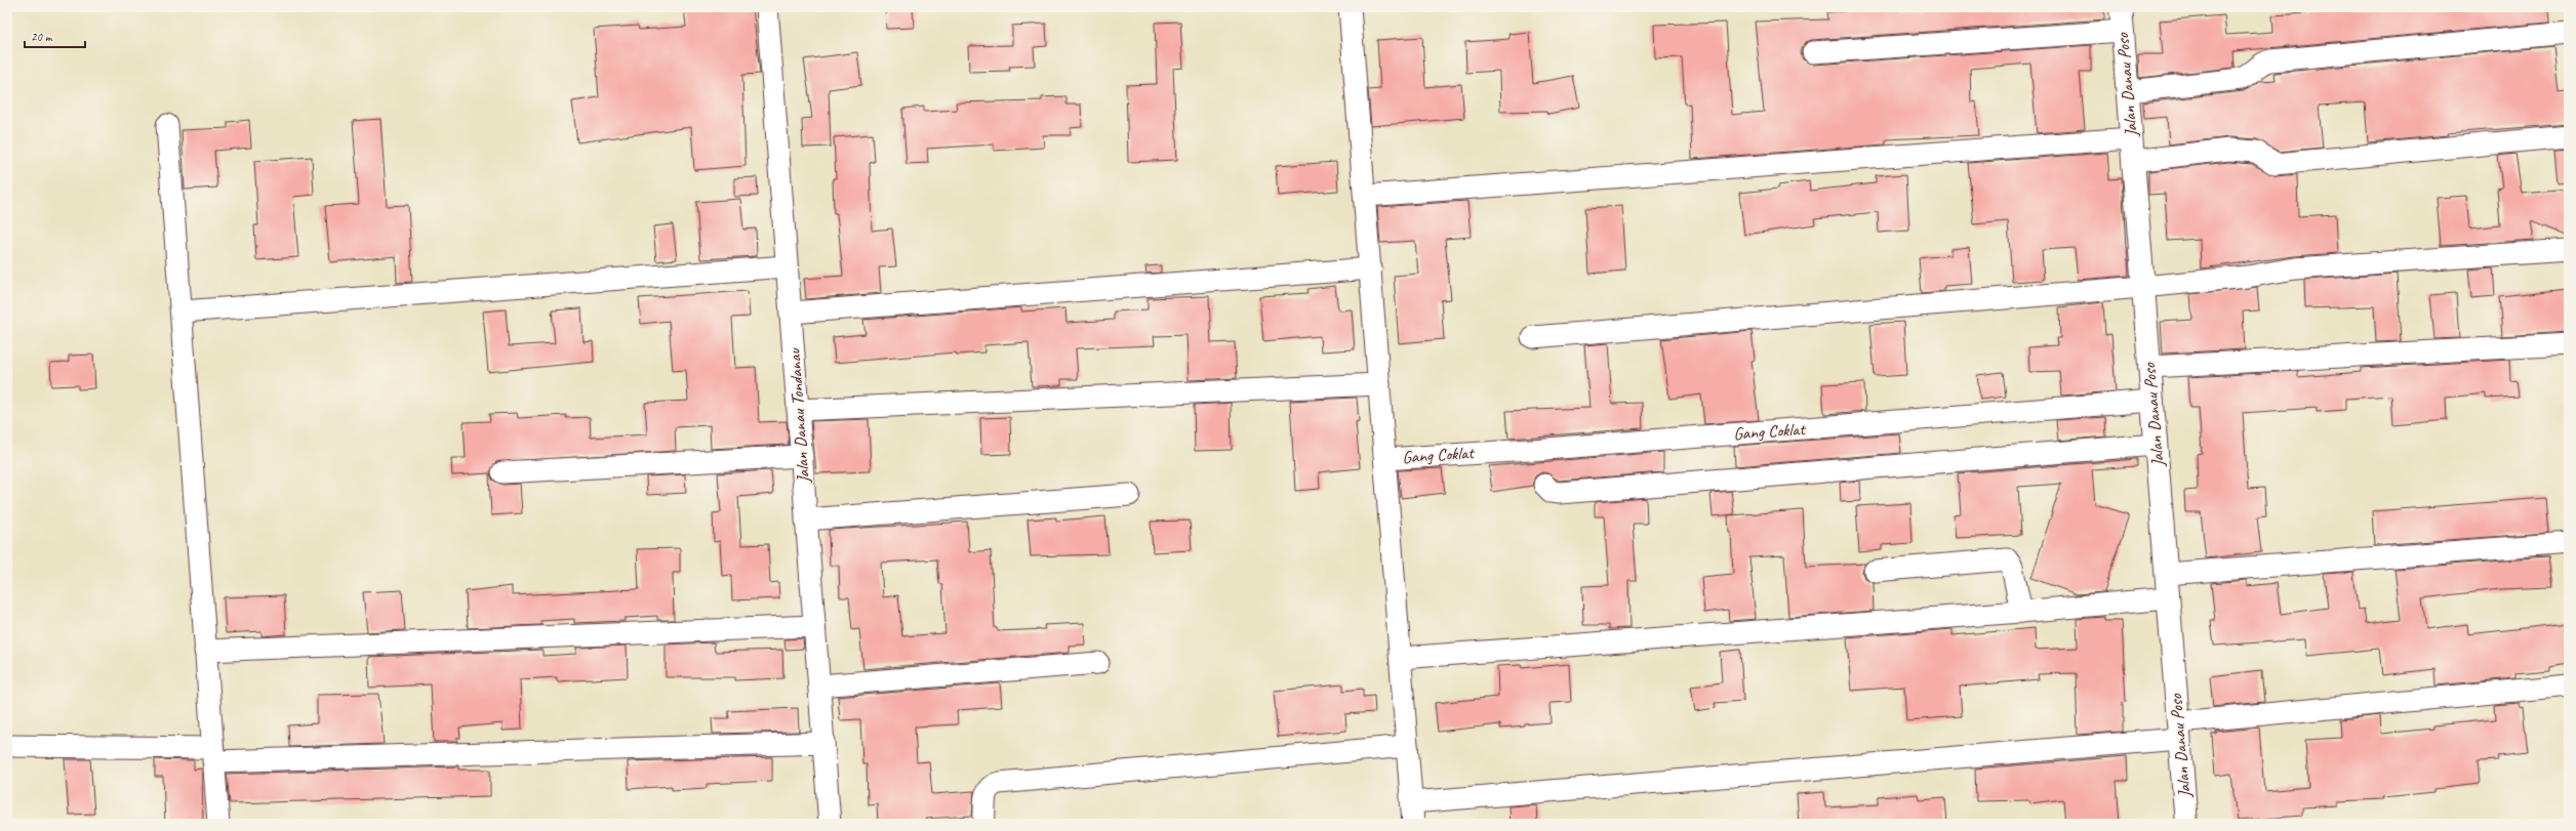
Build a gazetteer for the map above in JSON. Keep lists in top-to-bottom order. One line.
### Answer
{"streets":{"street":["Jalan Danau Poso","Jalan Danau Tondanau","Gang Coklat"]},"crossings":[["Jalan Danau Poso","Gang Coklat"]],"scale_bar":"20 m"}
